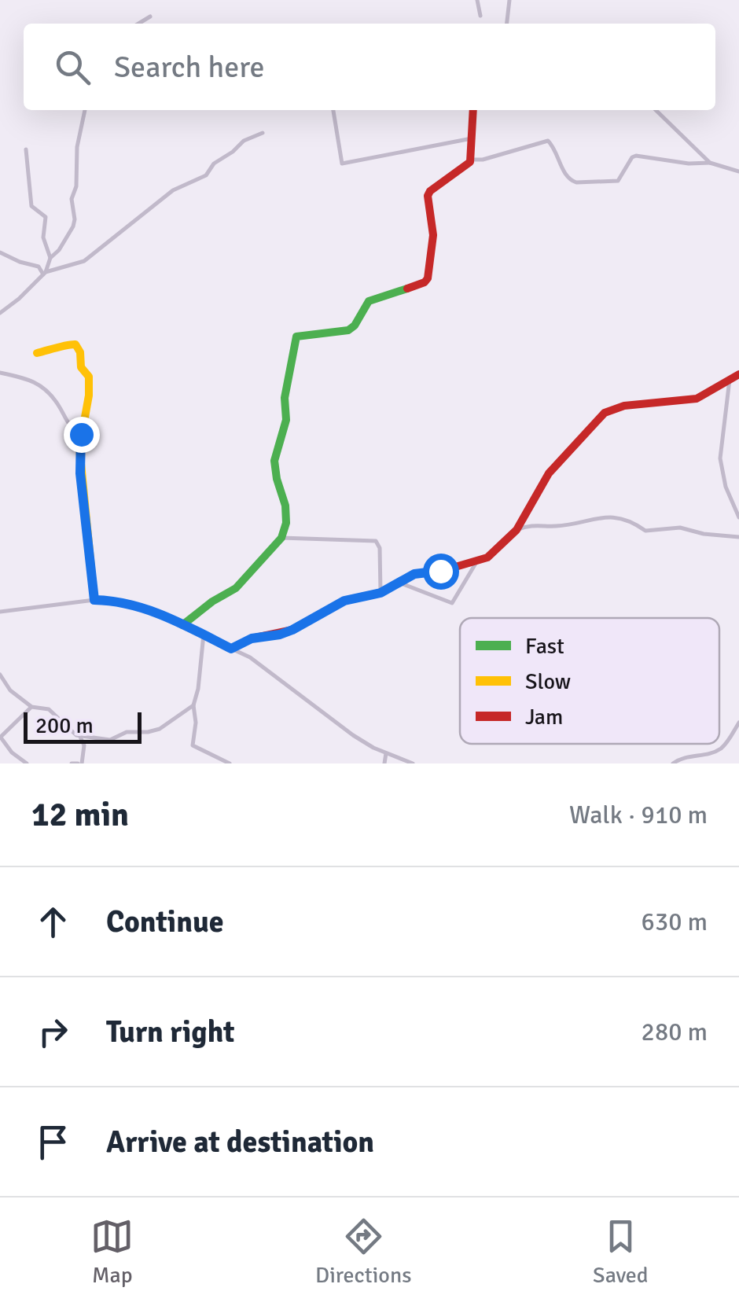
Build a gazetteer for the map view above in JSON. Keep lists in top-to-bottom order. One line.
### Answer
{"legend":["Fast","Slow","Jam"],"scale_bar":"200 m","page":{"search":"Search here","scale":"200 m","heading":["12 min","Walk · 910 m"],"list":[["Continue","630 m"],["Turn right","280 m"],"Arrive at destination"],"nav":["Map","Directions","Saved"]}}
